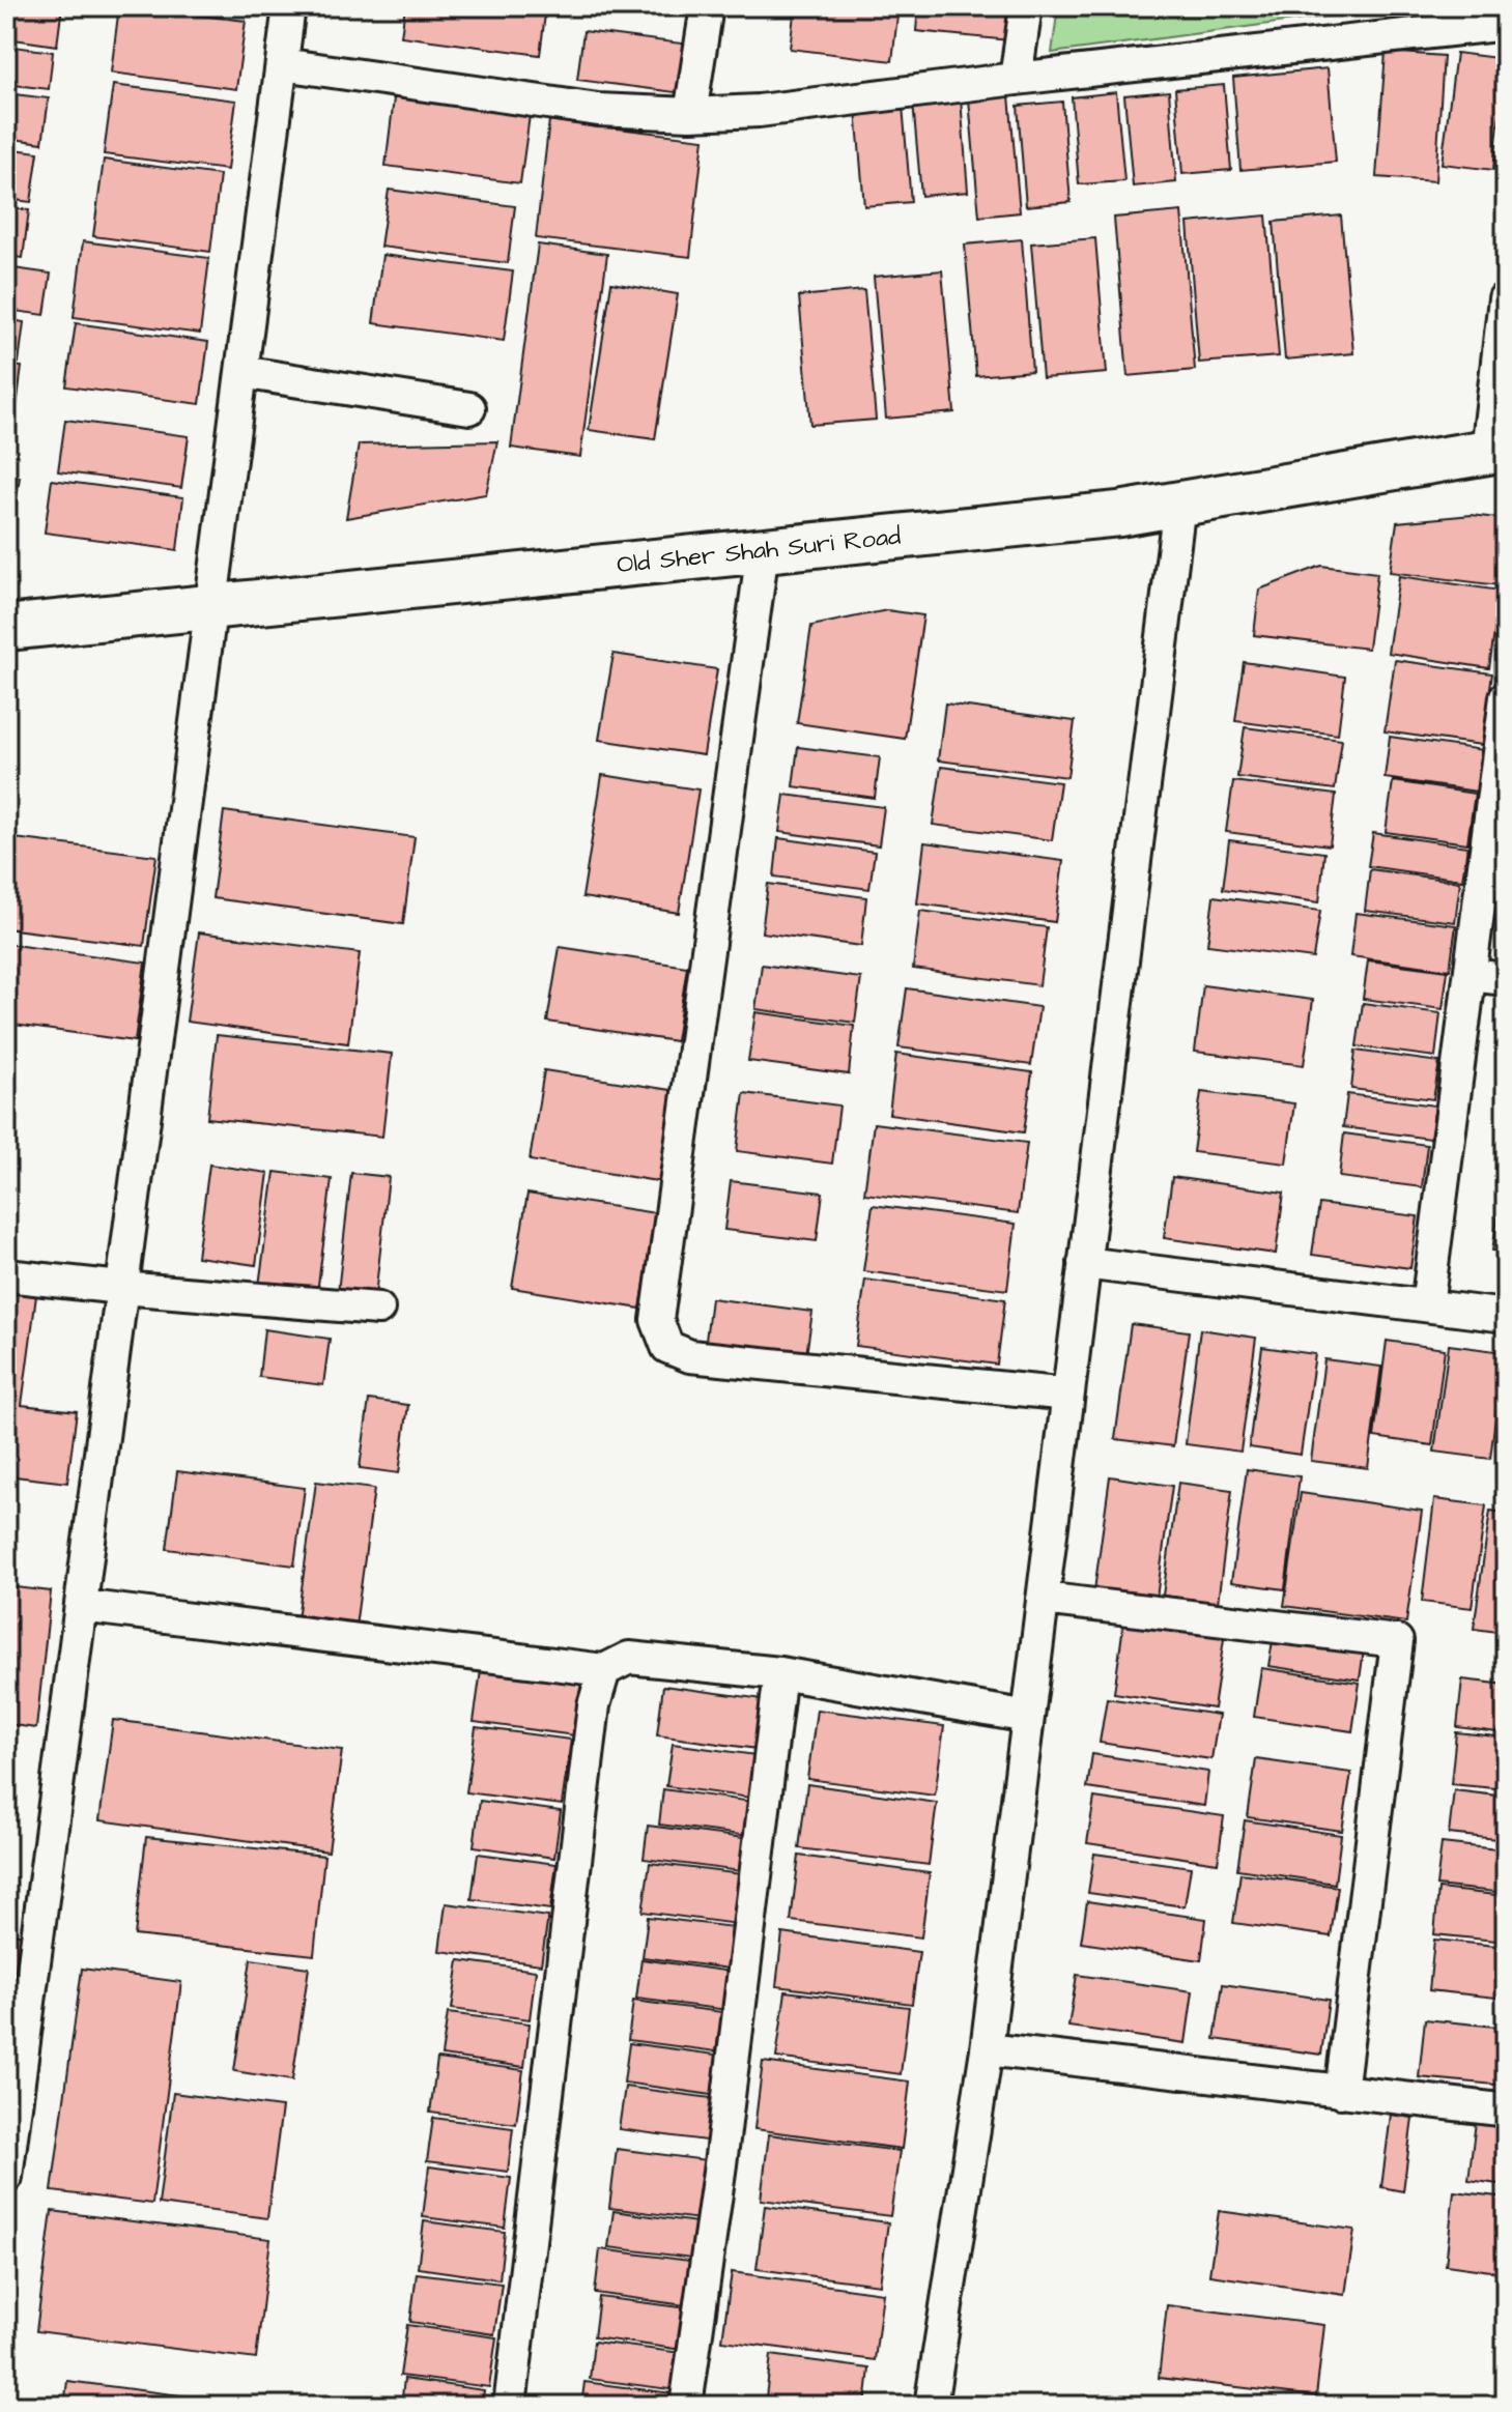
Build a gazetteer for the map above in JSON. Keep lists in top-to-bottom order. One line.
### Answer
{"streets":{"street":["Old Sher Shah Suri Road"]}}
